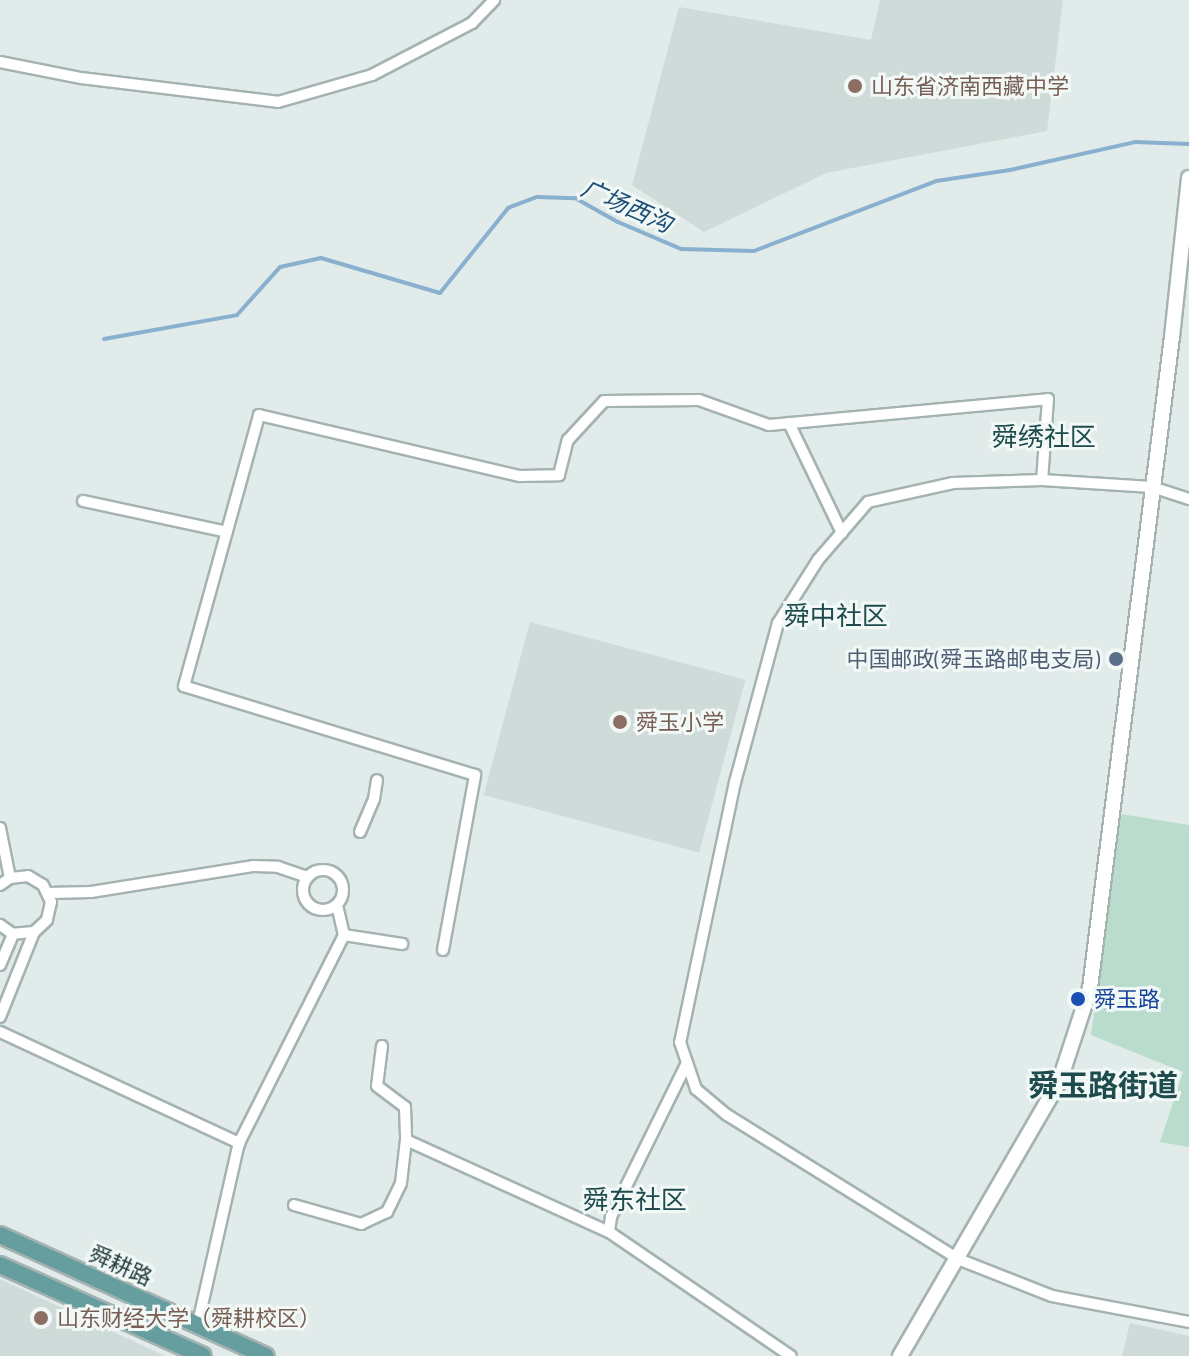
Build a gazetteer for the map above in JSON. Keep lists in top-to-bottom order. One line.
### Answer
{"streets":{"main road":["舜耕路"]},"districts":["舜绣社区","舜中社区","舜玉路街道","舜东社区"],"water":["广场西沟"],"places":["山东省济南西藏中学","中国邮政(舜玉路邮电支局)","舜玉小学","舜玉路","山东财经大学（舜耕校区）"]}
